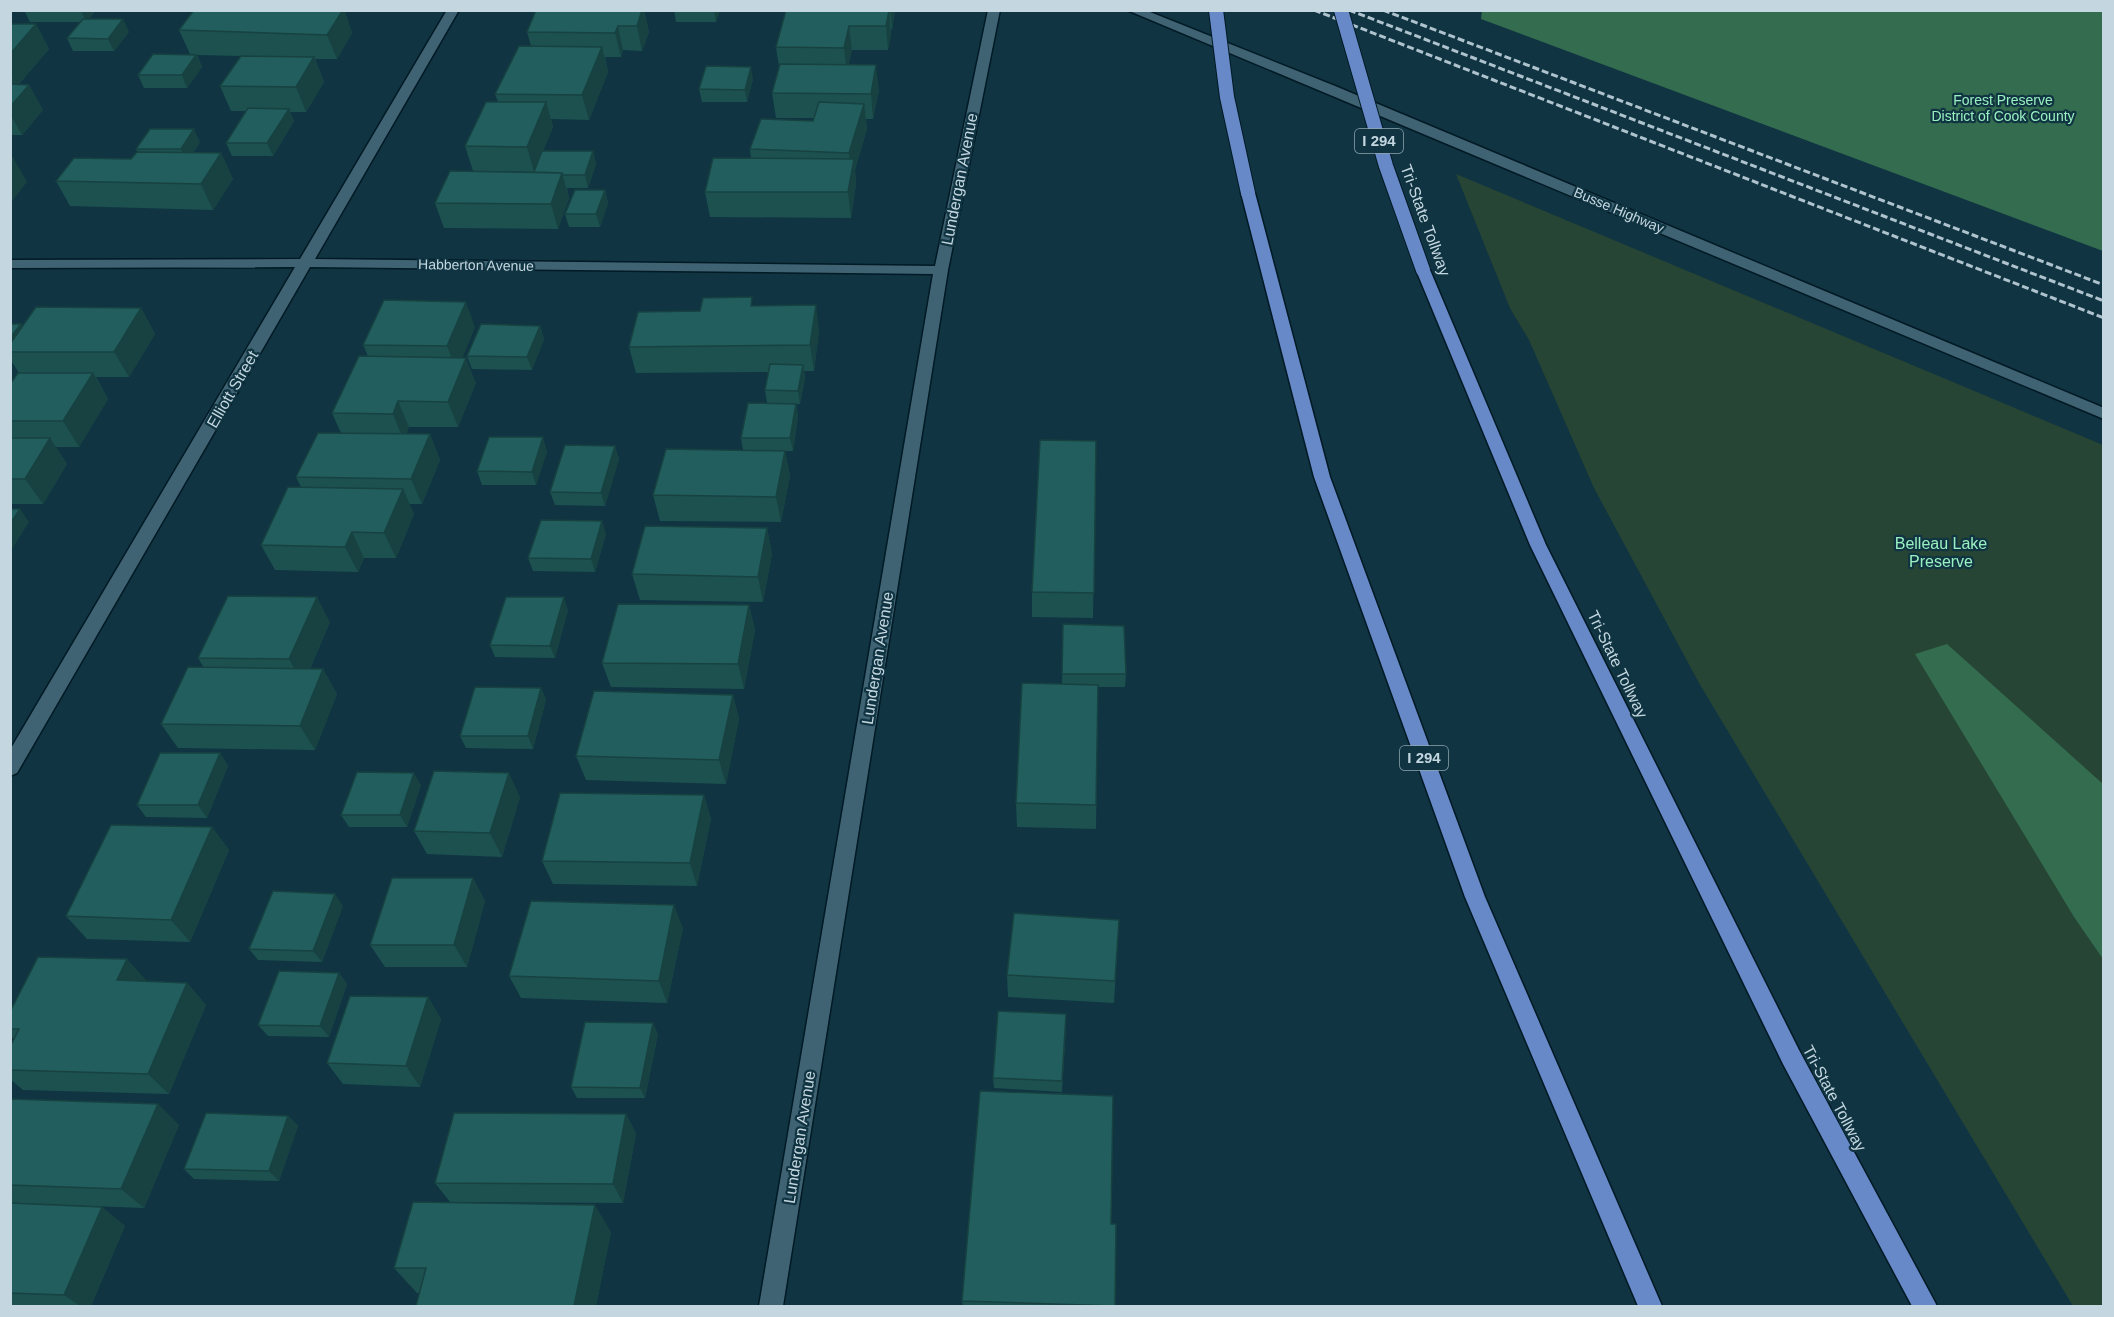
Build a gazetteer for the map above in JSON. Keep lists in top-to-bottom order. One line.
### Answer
{"streets":{"highway":["I 294","Tri-State Tollway"],"street":["Lundergan Avenue","Busse Highway","Habberton Avenue","Elliott Street"]},"crossings":[["Lundergan Avenue","Habberton Avenue"],["Habberton Avenue","Elliott Street"]],"parks":["Forest Preserve District of Cook County","Belleau Lake Preserve"]}
